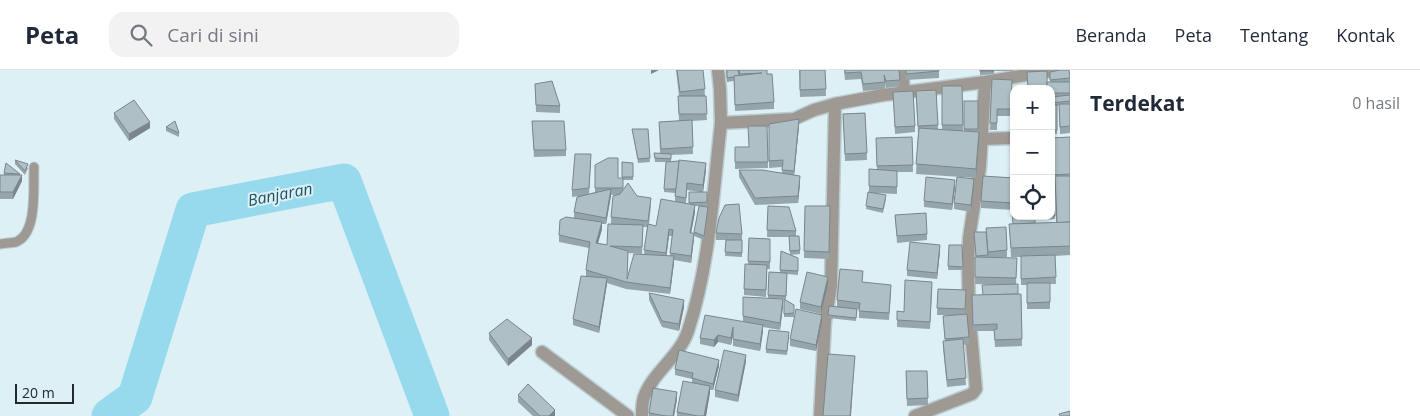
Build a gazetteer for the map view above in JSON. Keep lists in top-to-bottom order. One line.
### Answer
{"water":["Banjaran"],"scale_bar":"20 m","page":{"header":"Peta","search":"Cari di sini","nav":["Beranda","Peta","Tentang","Kontak"],"heading":["Terdekat","0 hasil"],"map_buttons":["+","−"],"scale":"20 m"}}
